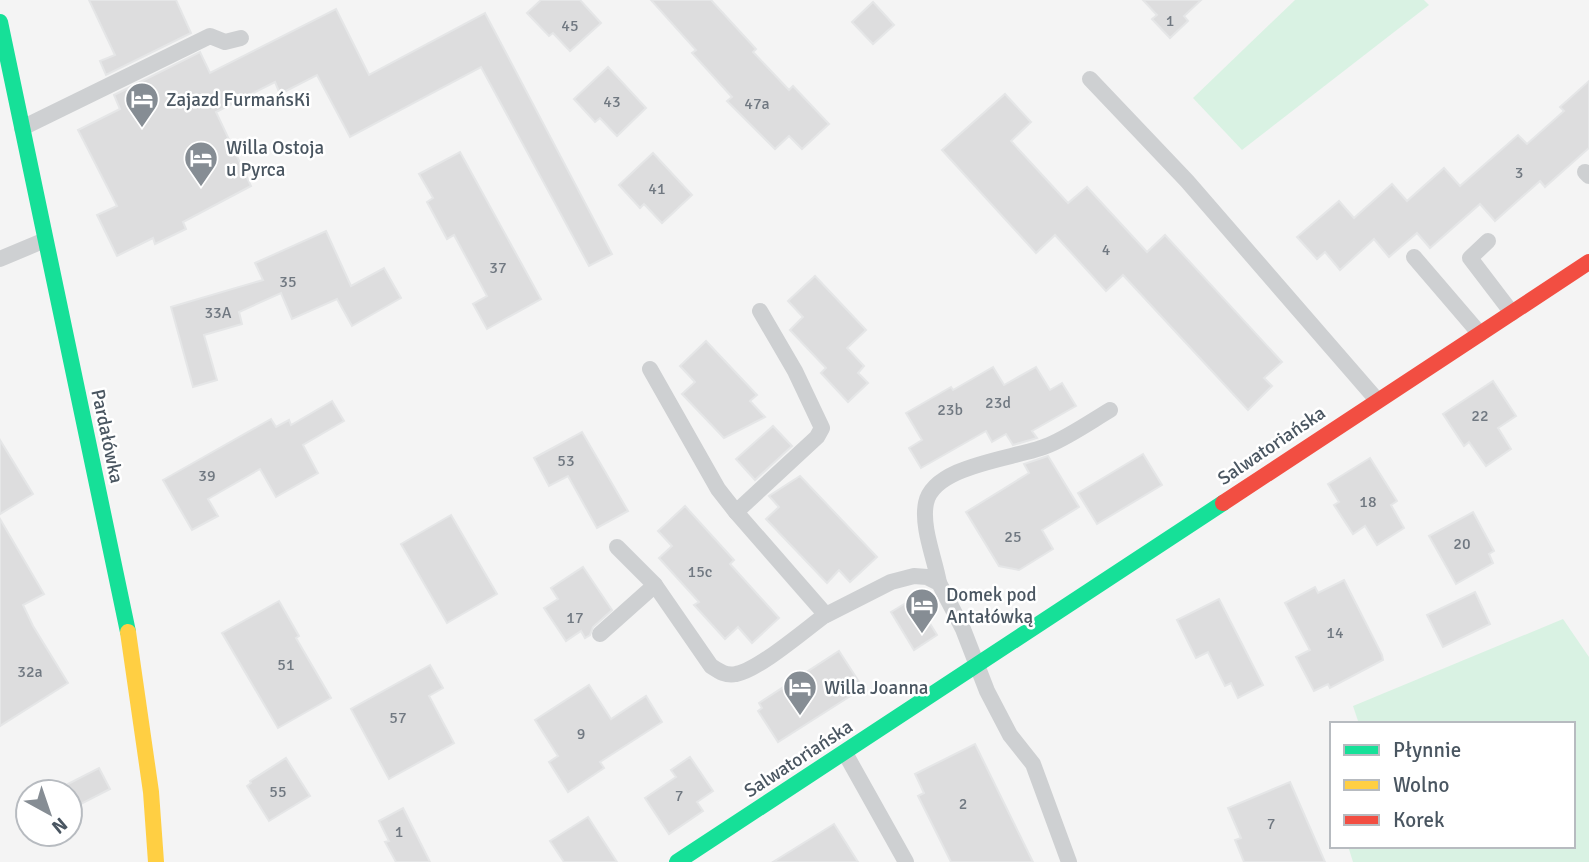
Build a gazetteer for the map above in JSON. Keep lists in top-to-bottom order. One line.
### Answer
{"streets":{"street":["Pardałówka","Salwatoriańska"]},"places":{"hotel":["Zajazd FurmańsKi","Willa Ostoja u Pyrca","Domek pod Antałówką","Willa Joanna"]},"house_numbers":["1","45","43","47a","3","41","4","37","35","33A","23d","23b","22","53","39","18","25","20","15c","17","14","51","32a","57","9","55","7","2","7","1"],"legend":["Płynnie","Wolno","Korek"],"north":"bottom right"}
